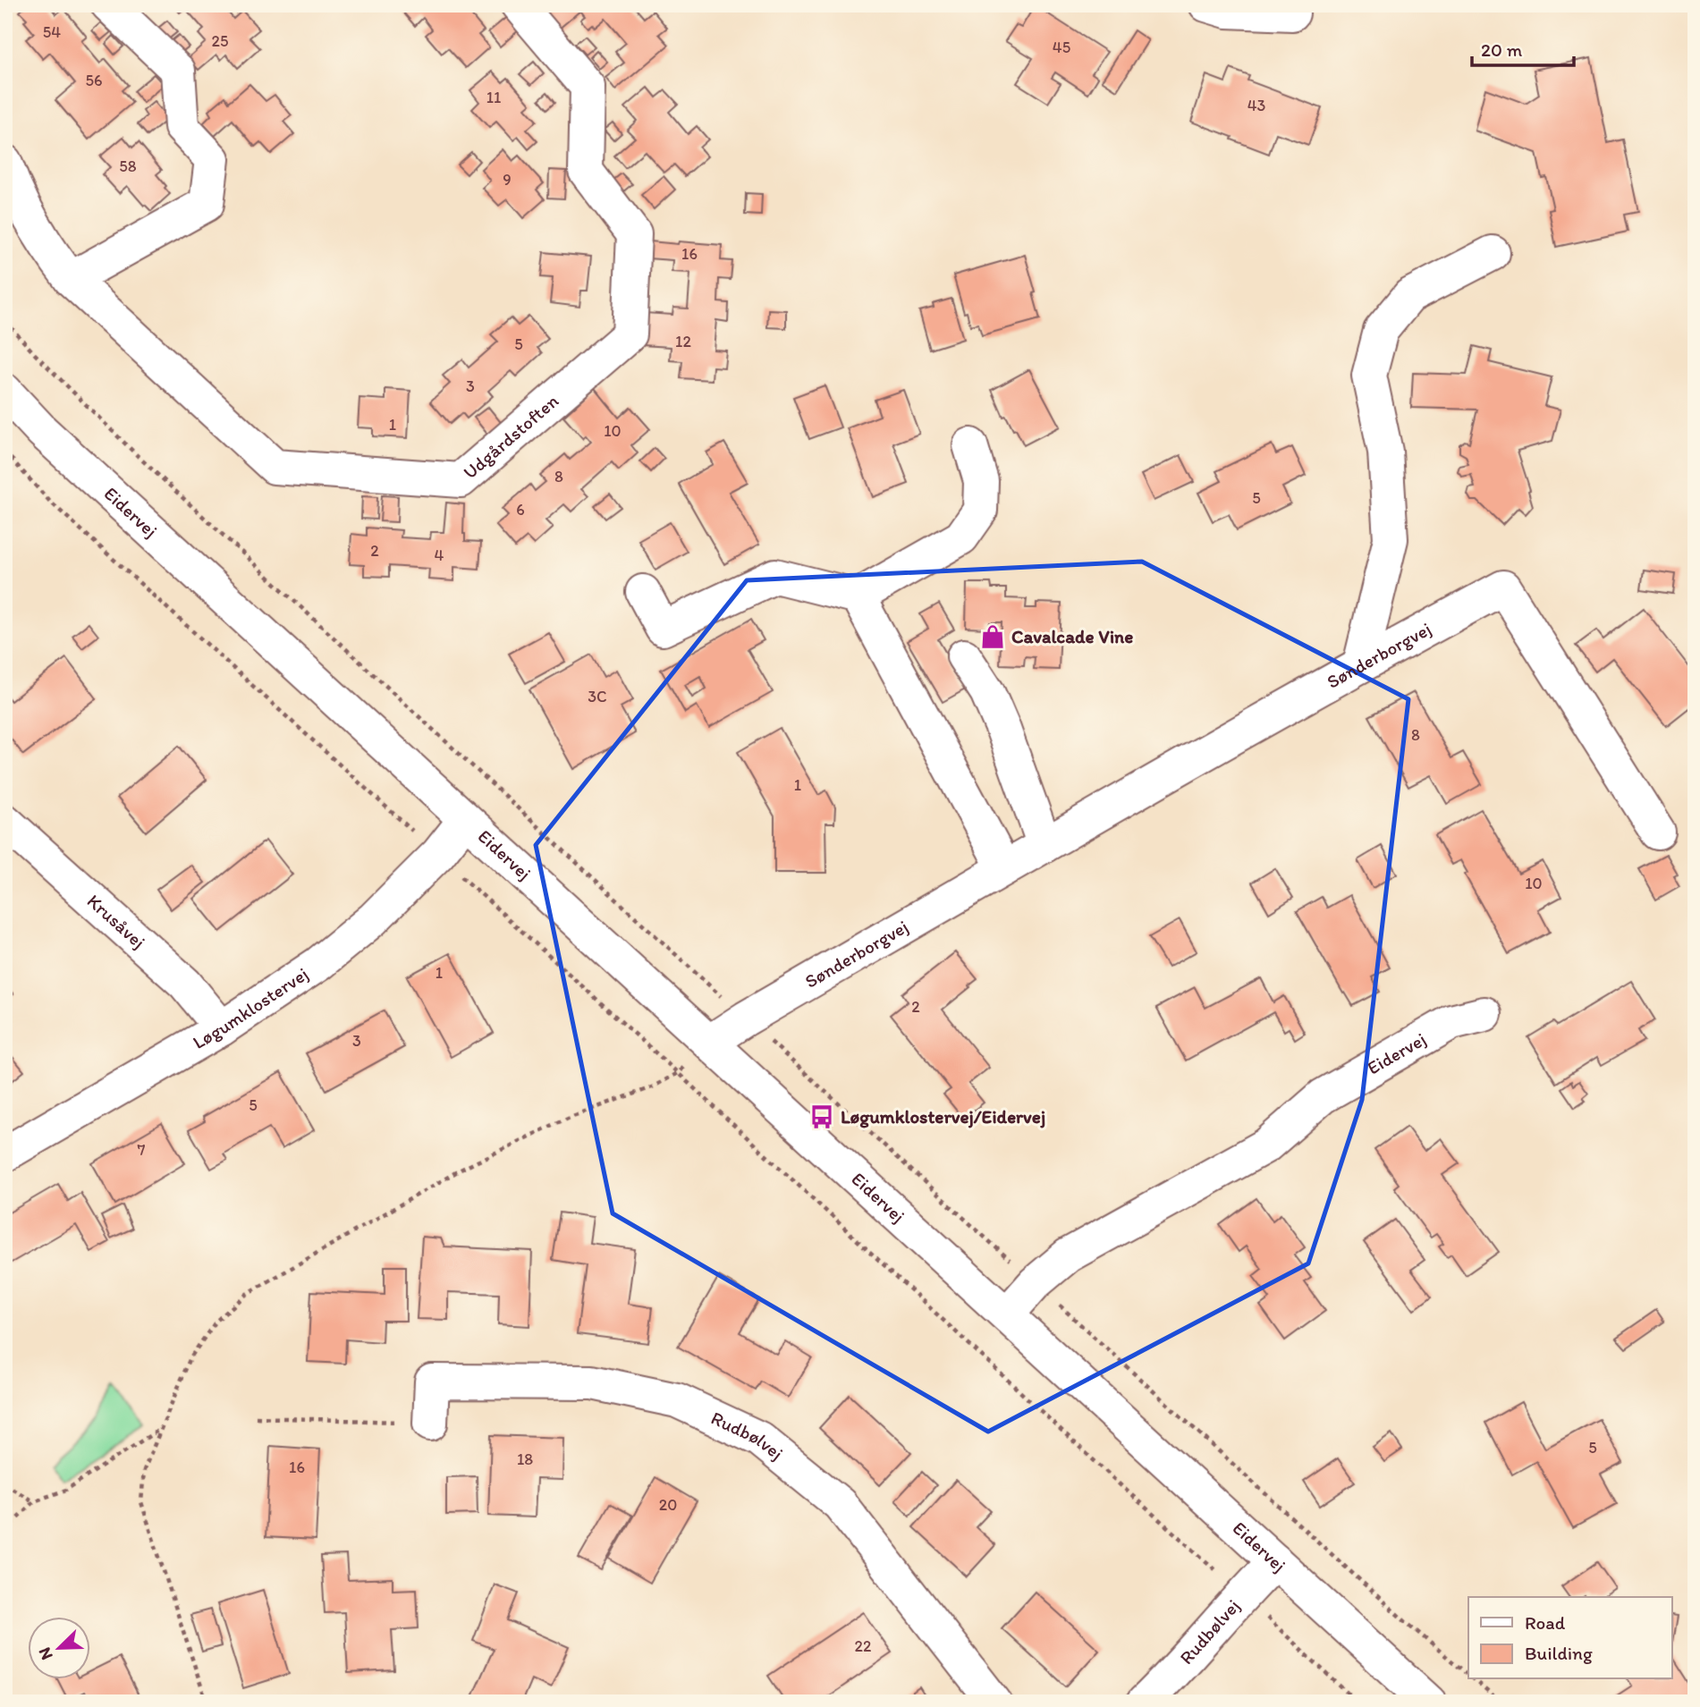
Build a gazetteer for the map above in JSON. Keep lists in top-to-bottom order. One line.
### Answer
{"streets":{"street":["Udgårdstoften","Eidervej","Sønderborgvej","Krusåvej","Løgumklostervej","Rudbølvej"]},"crossings":[["Eidervej","Sønderborgvej"],["Eidervej","Løgumklostervej"],["Eidervej","Rudbølvej"],["Krusåvej","Løgumklostervej"]],"places":{"shop":["Cavalcade Vine"],"bus stop":["Løgumklostervej/Eidervej"]},"house_numbers":["54","25","45","56","11","43","58","9","16","12","5","3","1","10","8","5","6","2","4","3C","8","1","10","1","2","3","5","7","5","18","16","20","22"],"legend":["Road","Building"],"scale_bar":"20 m","north":"bottom left"}
